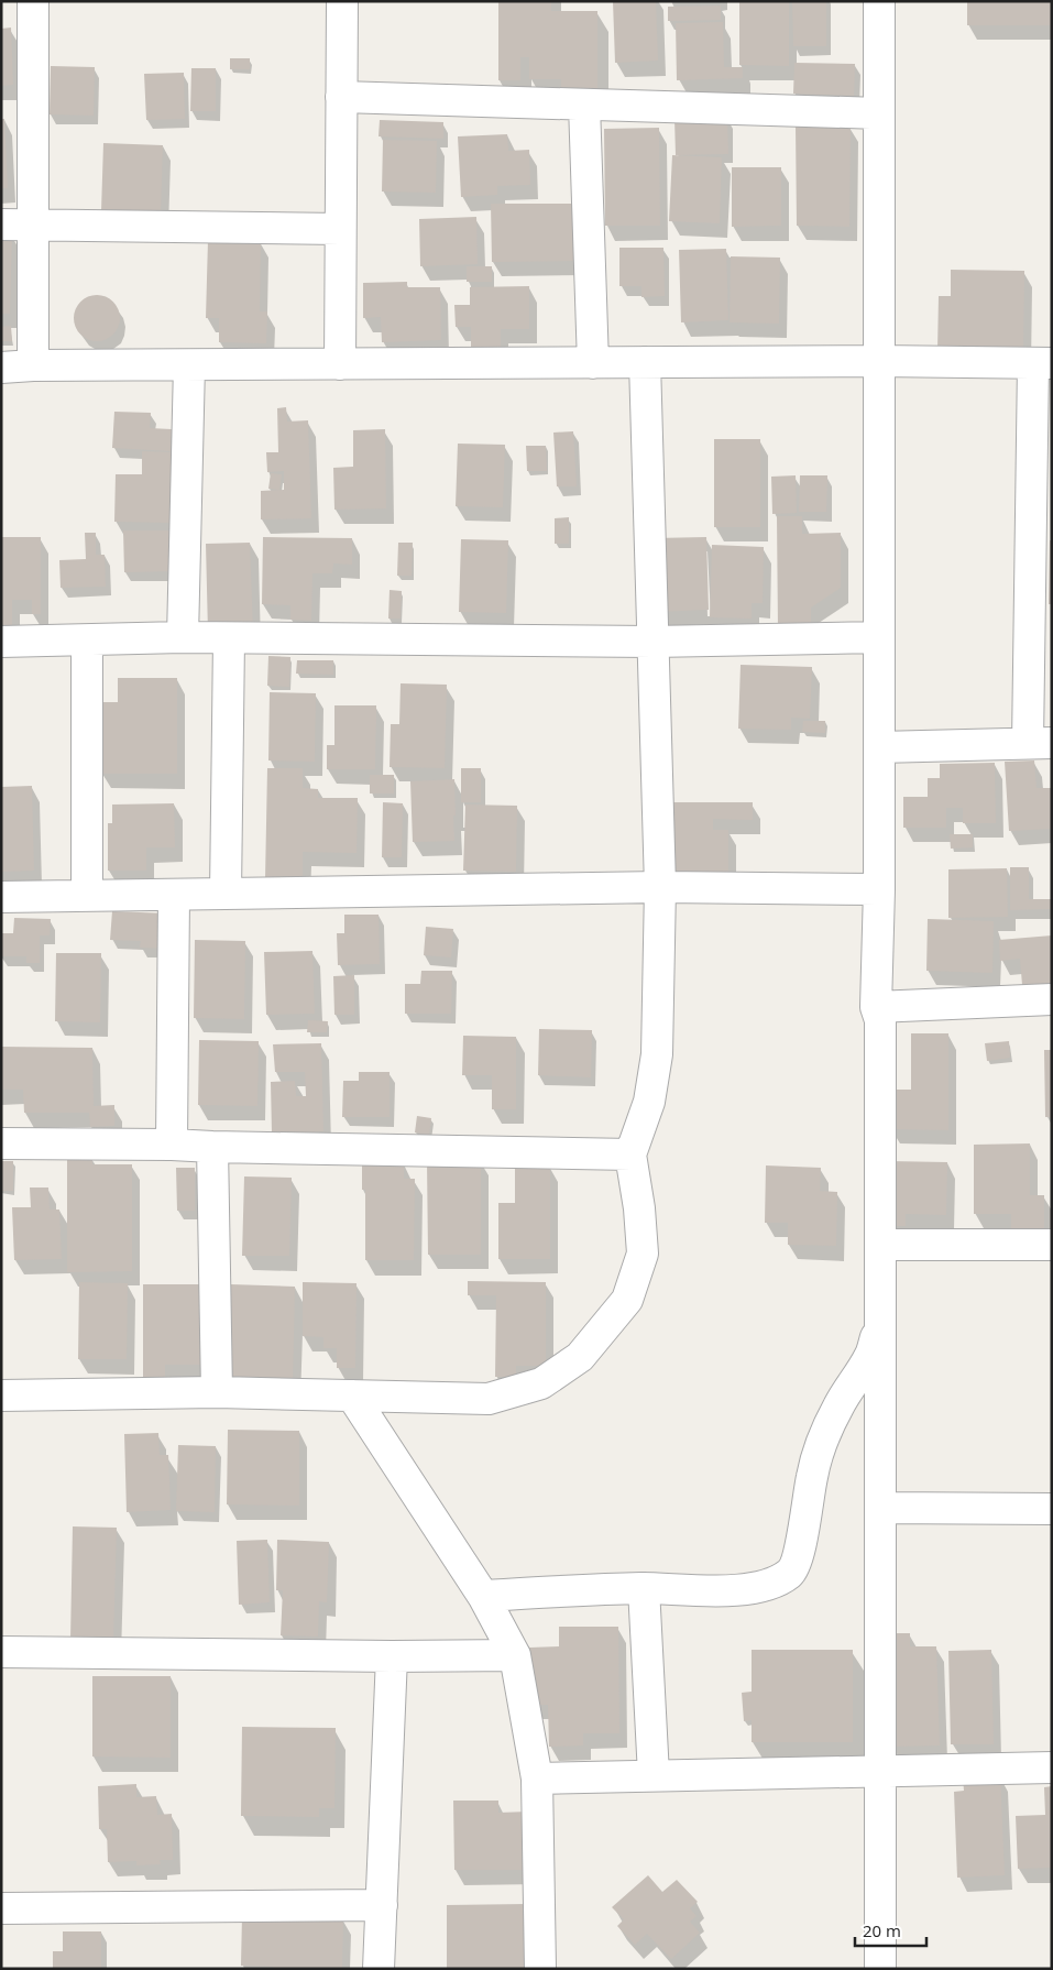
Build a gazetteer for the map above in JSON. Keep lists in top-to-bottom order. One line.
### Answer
{"scale_bar":"20 m"}
